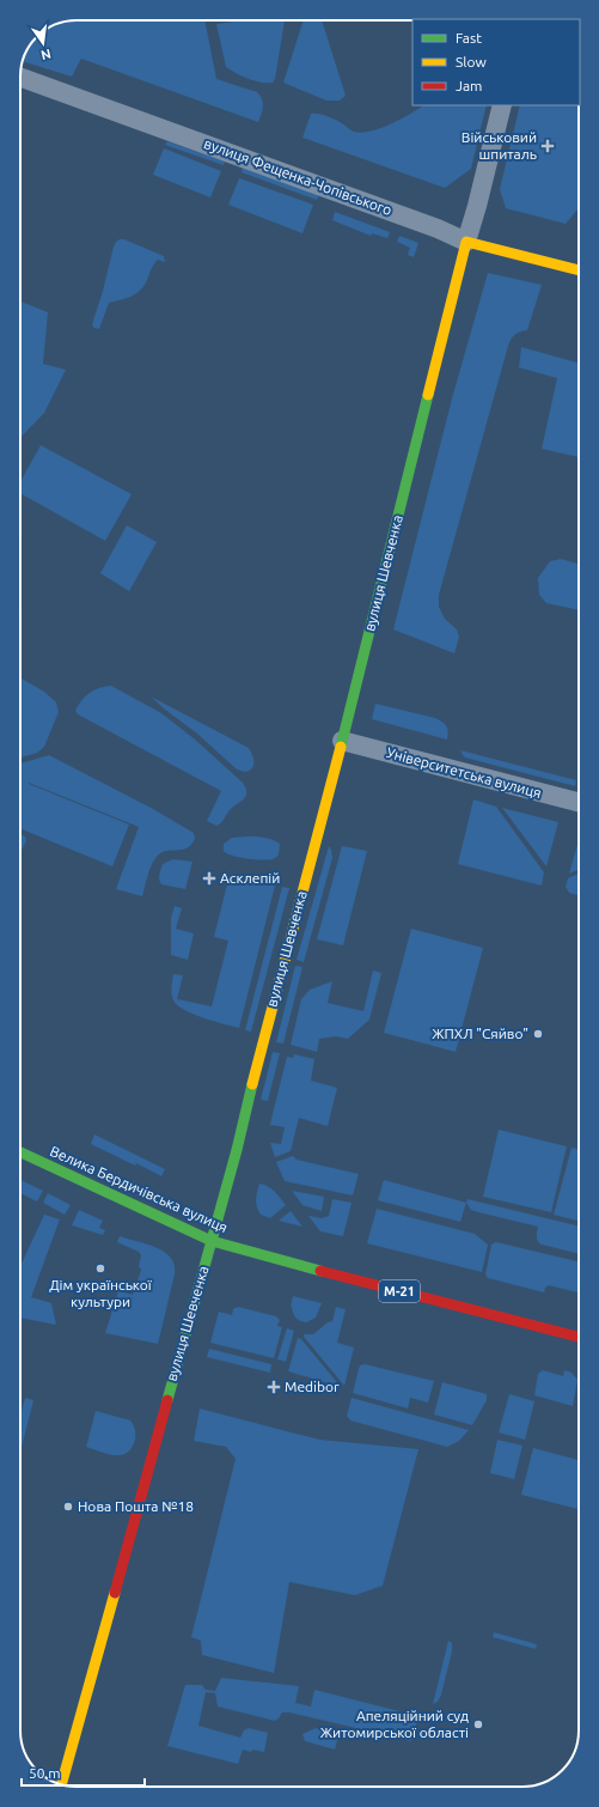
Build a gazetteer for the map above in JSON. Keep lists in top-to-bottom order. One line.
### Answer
{"streets":{"main road":["вулиця Фещенка-Чопівського","вулиця Шевченка","Велика Бердичівська вулиця","М-21"],"street":["Університетська вулиця"]},"crossings":[["вулиця Фещенка-Чопівського","вулиця Шевченка"],["вулиця Шевченка","Університетська вулиця"],["вулиця Шевченка","Велика Бердичівська вулиця"]],"places":{"health":["Військовий шпиталь","Асклепій","Medibor"],"other":["ЖПХЛ \"Сяйво\"","Дім української культури","Нова Пошта №18","Апеляційний суд Житомирської області"]},"legend":["Fast","Slow","Jam"],"scale_bar":"50 m","north":"bottom"}
